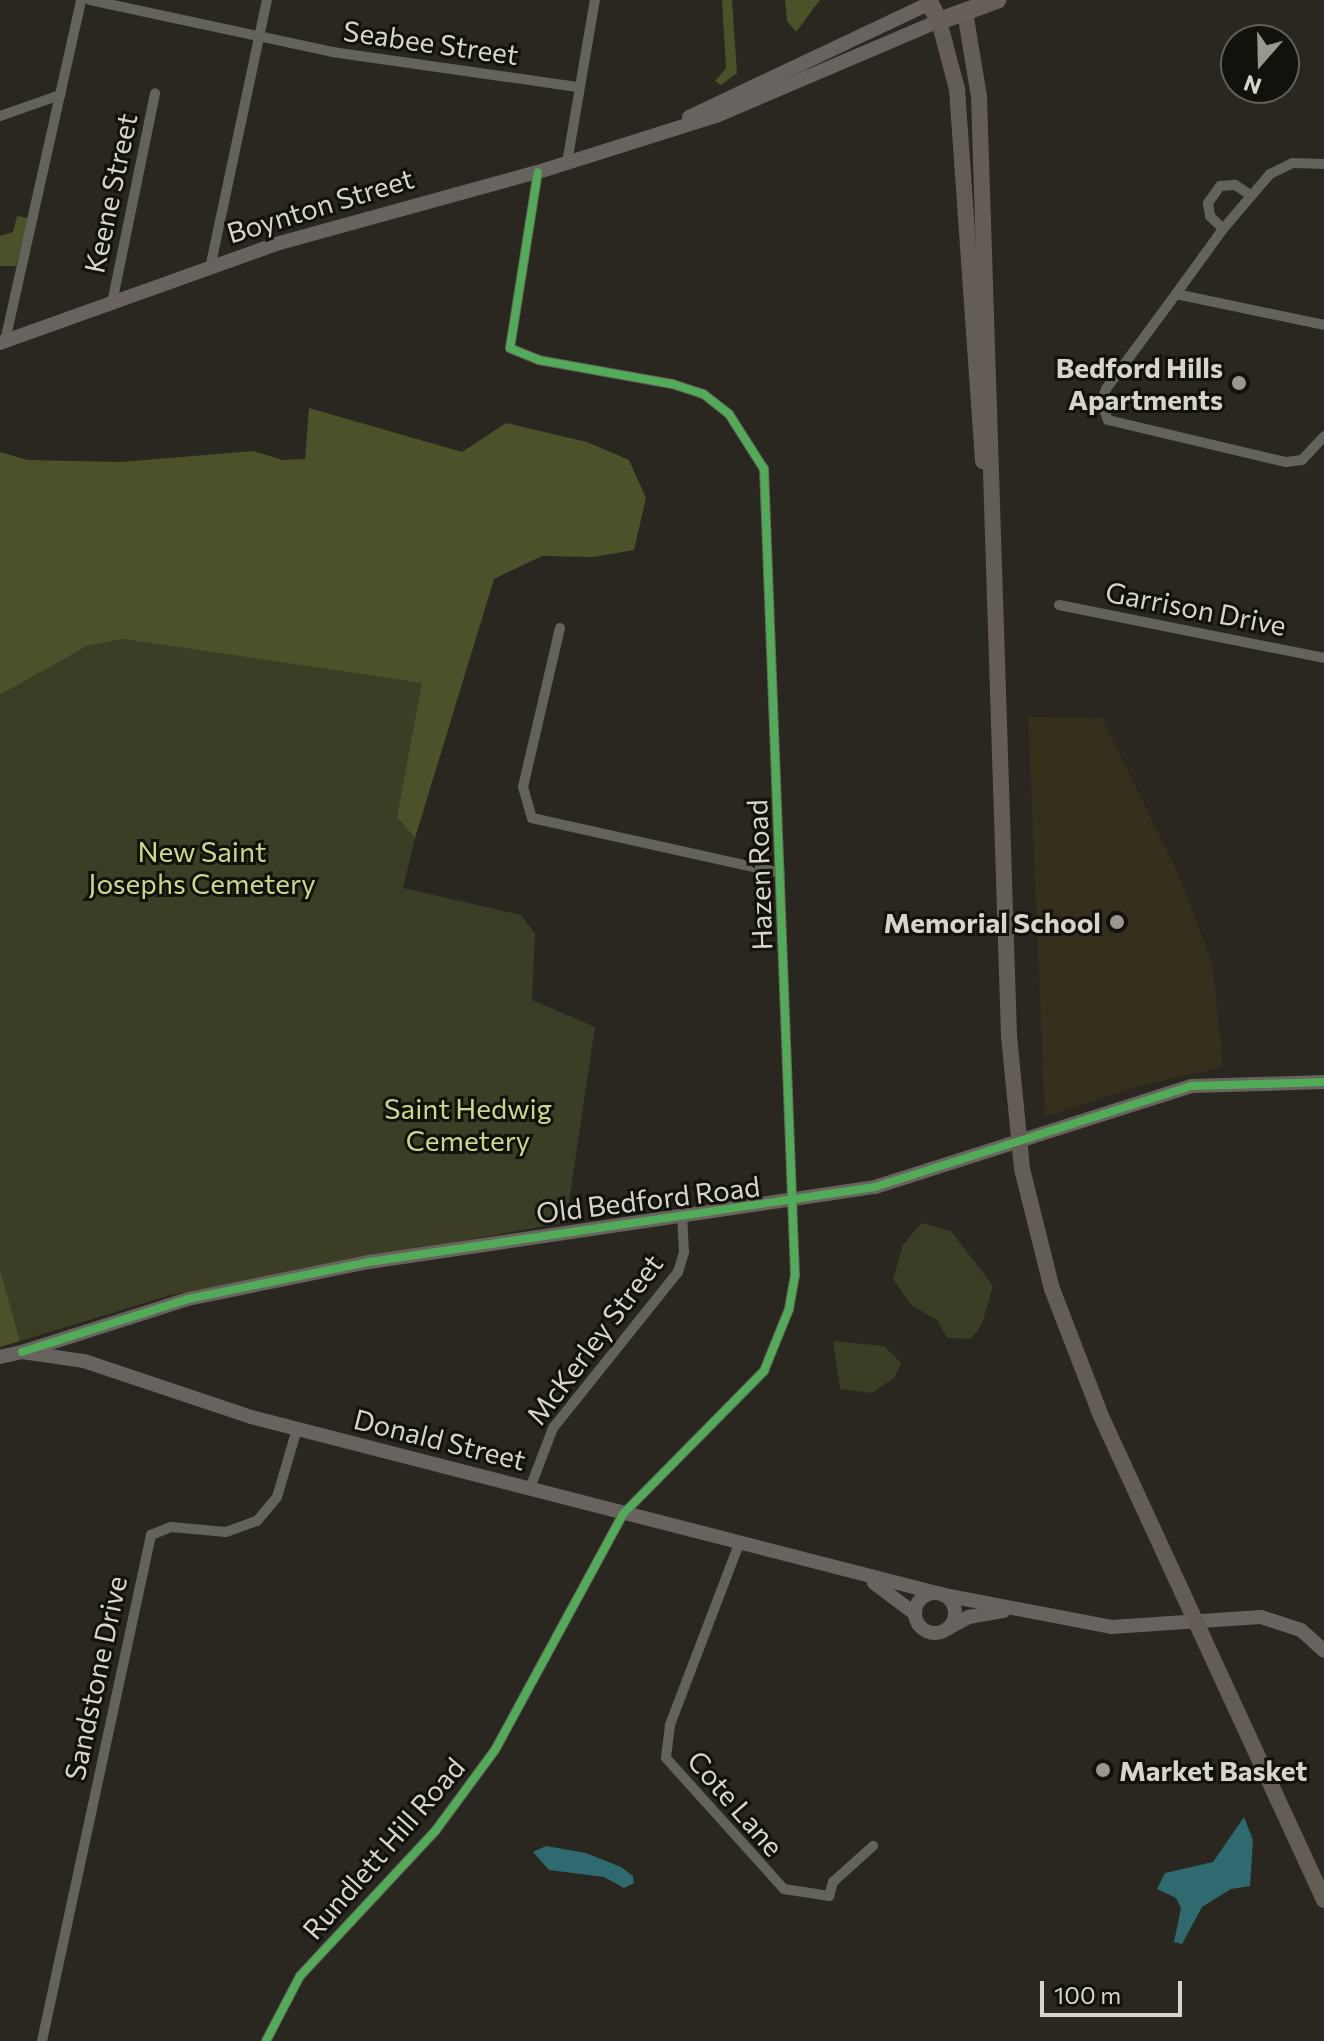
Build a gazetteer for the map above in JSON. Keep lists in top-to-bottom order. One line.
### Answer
{"streets":{"street":["Seabee Street","Keene Street","Boynton Street","Garrison Drive","Hazen Road","Old Bedford Road","McKerley Street","Donald Street","Sandstone Drive","Cote Lane","Rundlett Hill Road"]},"crossings":[["Keene Street","Boynton Street"],["Boynton Street","Hazen Road"],["Hazen Road","Old Bedford Road"],["Hazen Road","Donald Street"],["Hazen Road","Rundlett Hill Road"],["Old Bedford Road","McKerley Street"],["Old Bedford Road","Donald Street"],["McKerley Street","Donald Street"],["Donald Street","Sandstone Drive"],["Donald Street","Cote Lane"],["Donald Street","Rundlett Hill Road"]],"parks":["New Saint Josephs Cemetery","Saint Hedwig Cemetery"],"places":["Bedford Hills Apartments","Memorial School","Market Basket"],"scale_bar":"100 m","north":"bottom"}
